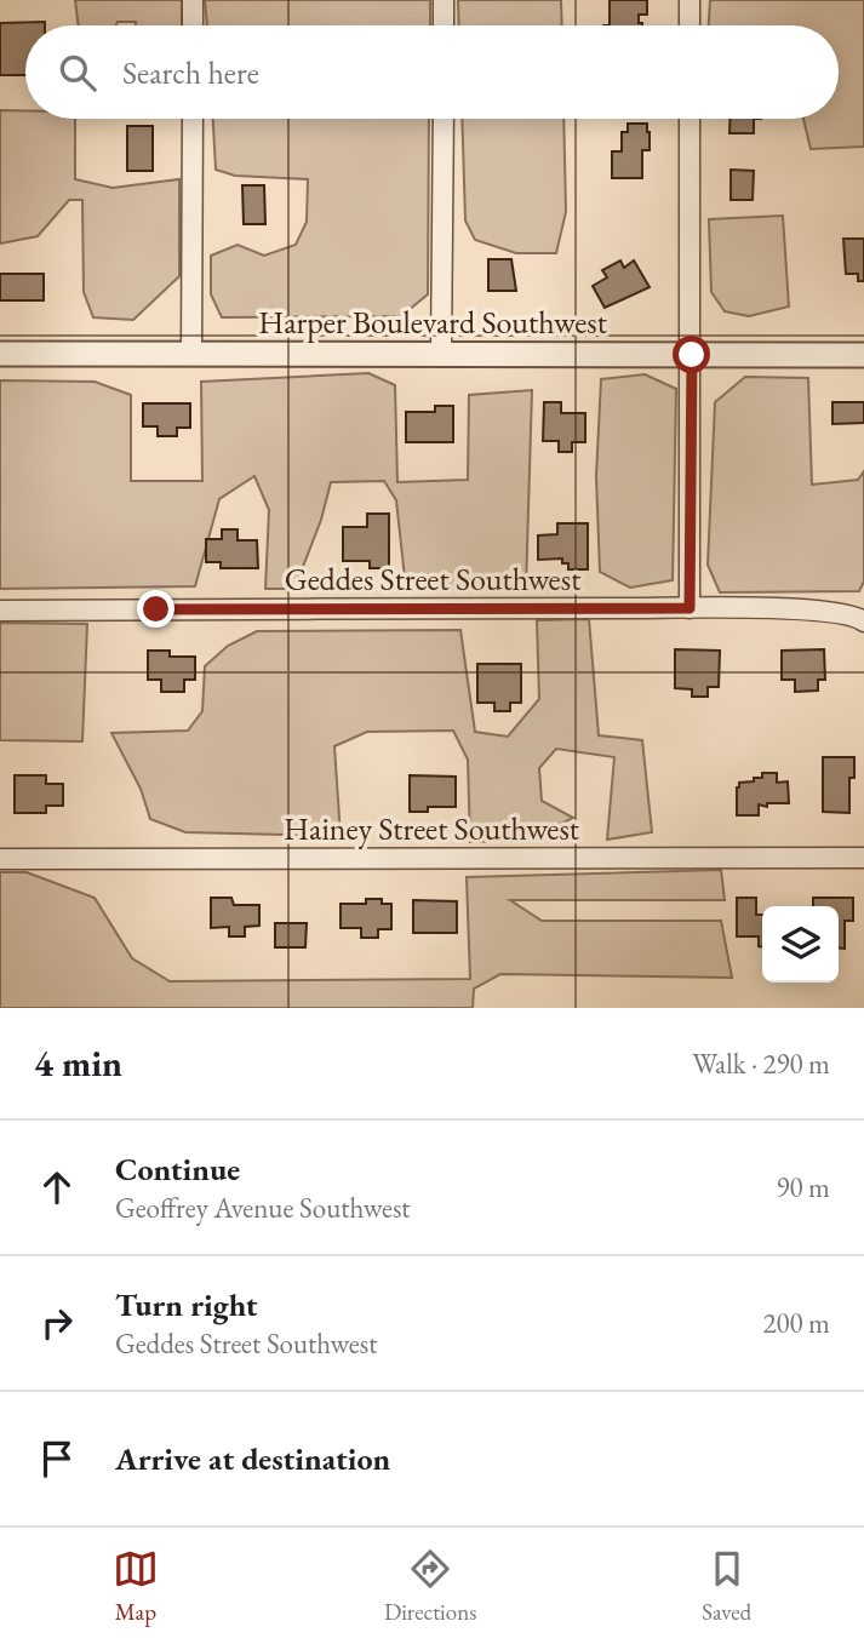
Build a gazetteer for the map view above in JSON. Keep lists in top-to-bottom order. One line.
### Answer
{"streets":{"street":["Harper Boulevard Southwest","Geddes Street Southwest","Hainey Street Southwest"]},"page":{"search":"Search here","heading":["4 min","Walk · 290 m"],"list":[["Continue","Geoffrey Avenue Southwest","90 m"],["Turn right","Geddes Street Southwest","200 m"],"Arrive at destination"],"nav":["Map","Directions","Saved"]}}
